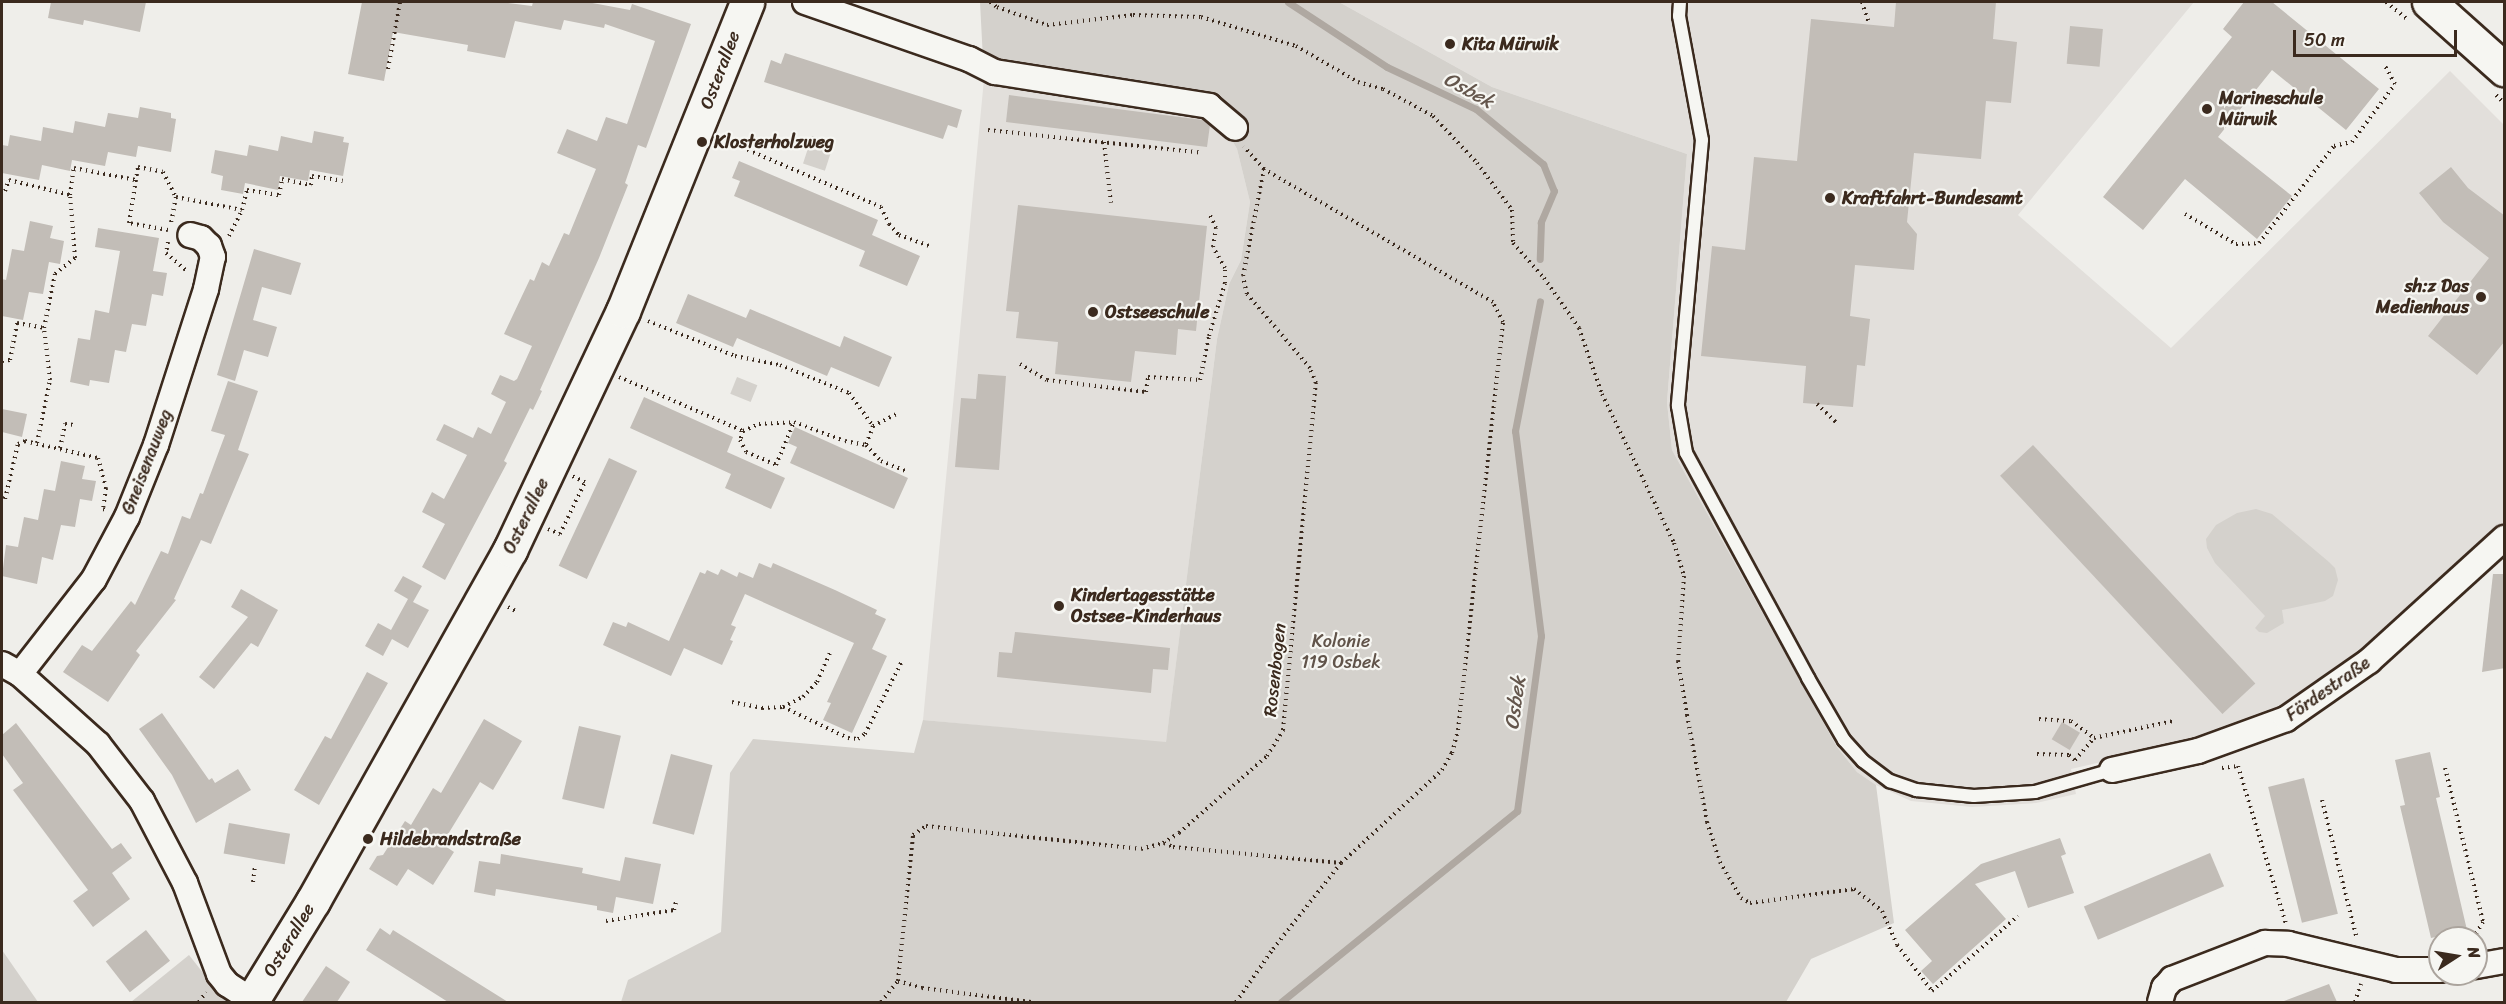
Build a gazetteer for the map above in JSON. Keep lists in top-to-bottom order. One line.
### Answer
{"streets":{"street":["Osterallee","Gneisenauweg","Fördestraße"],"path":["Rosenbogen"]},"water":["Osbek"],"parks":["Kolonie 119 Osbek"],"places":["Kita Mürwik","Marineschule Mürwik","Klosterholzweg","Kraftfahrt-Bundesamt","sh:z Das Medienhaus","Ostseeschule","Kindertagesstätte Ostsee-Kinderhaus","Hildebrandstraße"],"scale_bar":"50 m","north":"right"}
